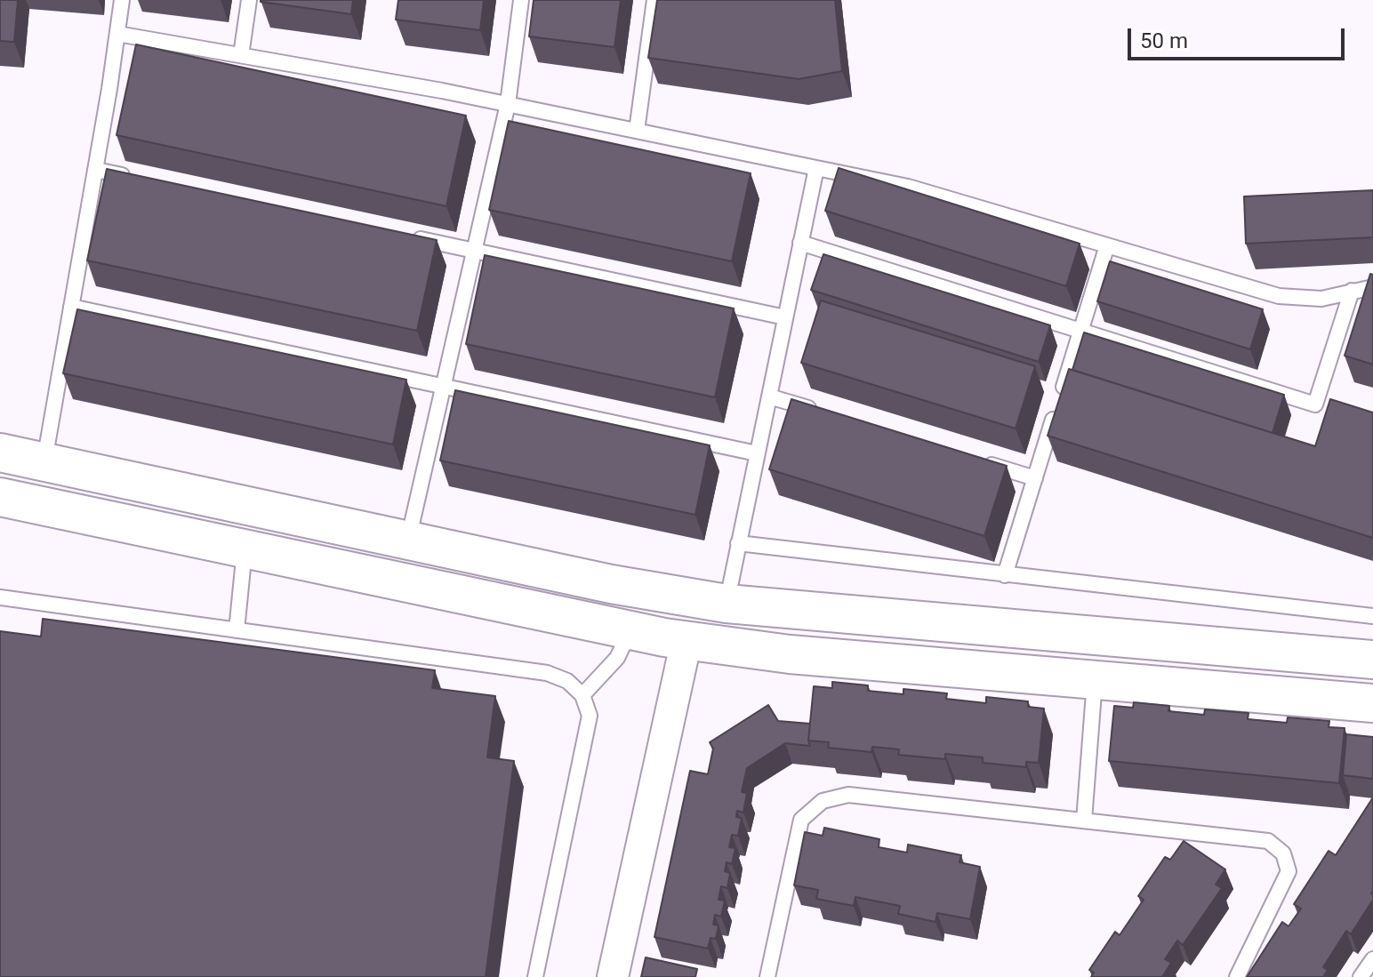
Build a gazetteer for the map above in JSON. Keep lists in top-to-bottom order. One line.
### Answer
{"scale_bar":"50 m"}
